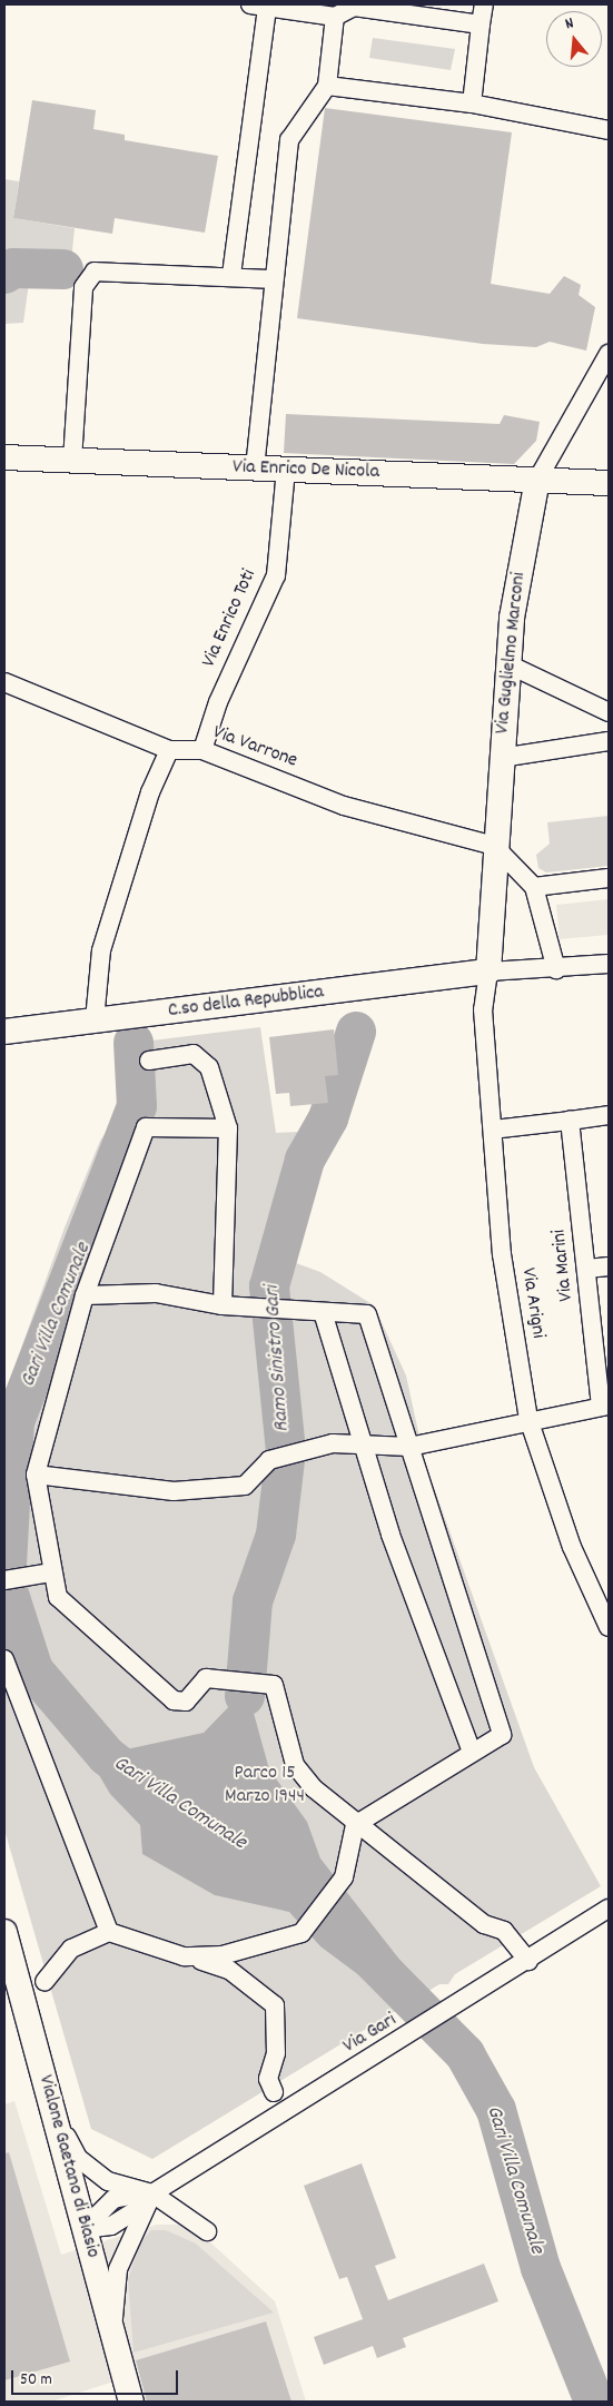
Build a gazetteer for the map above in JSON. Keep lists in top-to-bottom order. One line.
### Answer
{"streets":{"street":["Via Enrico De Nicola","Via Enrico Toti","Via Guglielmo Marconi","Via Varrone","C.so della Repubblica","Via Marini","Via Arigni","Via Gari","Vialone Gaetano di Biasio"]},"crossings":[["Via Enrico De Nicola","Via Enrico Toti"],["Via Enrico De Nicola","Via Guglielmo Marconi"],["Via Enrico Toti","Via Varrone"],["Via Guglielmo Marconi","Via Varrone"],["Via Guglielmo Marconi","C.so della Repubblica"],["Via Guglielmo Marconi","Via Arigni"],["C.so della Repubblica","Via Arigni"],["Via Gari","Vialone Gaetano di Biasio"]],"water":["Gari Villa Comunale","Ramo Sinistro Gari"],"parks":["Parco 15 Marzo 1944"],"scale_bar":"50 m","north":"top"}
